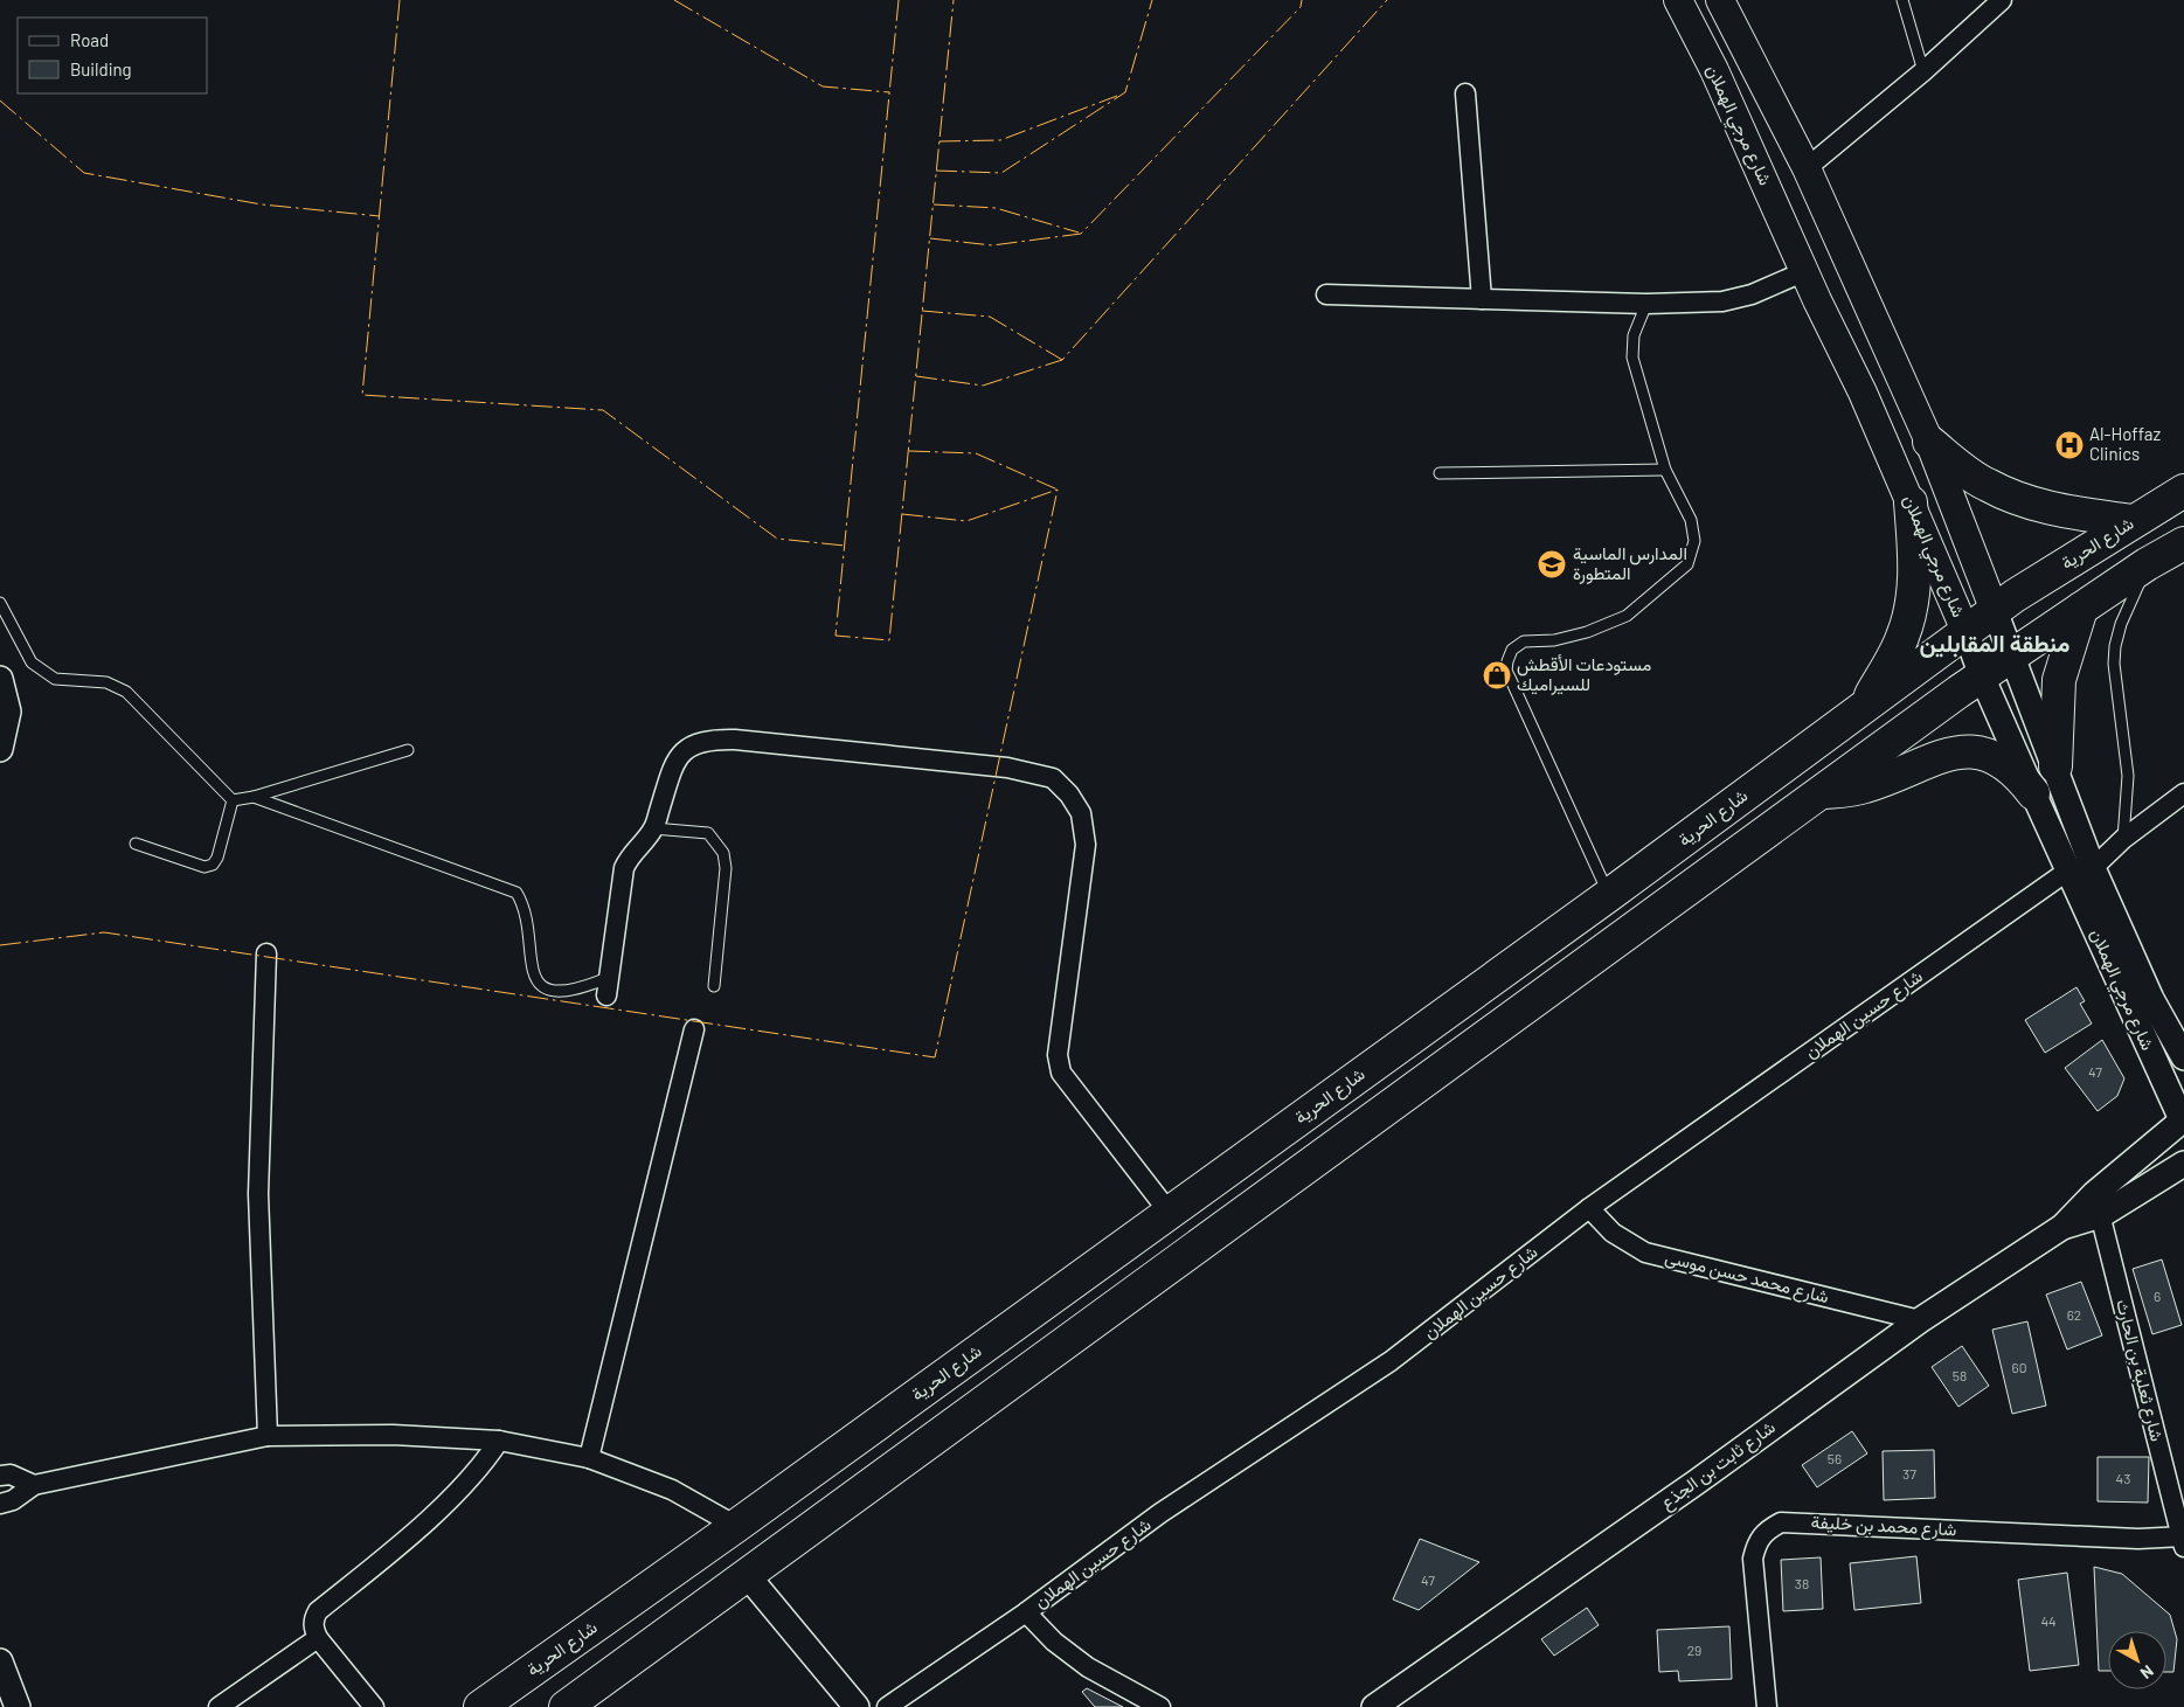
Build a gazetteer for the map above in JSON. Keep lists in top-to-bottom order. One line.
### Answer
{"streets":{"highway":["شارع الحرية"],"main road":["شارع مرجي الهملان"],"street":["شارع حسين الهملان","شارع محمد حسن موسى","شارع ثعلبة بن الحارث","شارع ثابت بن الجذع","شارع محمد بن خليفة"]},"crossings":[["شارع مرجي الهملان","شارع الحرية"],["شارع مرجي الهملان","شارع حسين الهملان"],["شارع مرجي الهملان","شارع ثابت بن الجذع"],["شارع حسين الهملان","شارع محمد حسن موسى"],["شارع محمد حسن موسى","شارع ثابت بن الجذع"],["شارع ثعلبة بن الحارث","شارع ثابت بن الجذع"],["شارع ثعلبة بن الحارث","شارع محمد بن خليفة"]],"districts":["منطقة المقابلين"],"places":{"hospital":["Al-Hoffaz Clinics"],"school or university":["المدارس الماسية المتطورة"],"shop":["مستودعات الأقطش للسيراميك"]},"house_numbers":["47","6","62","60","58","56","37","43","47","38","44","29"],"legend":["Road","Building"],"north":"bottom right"}
